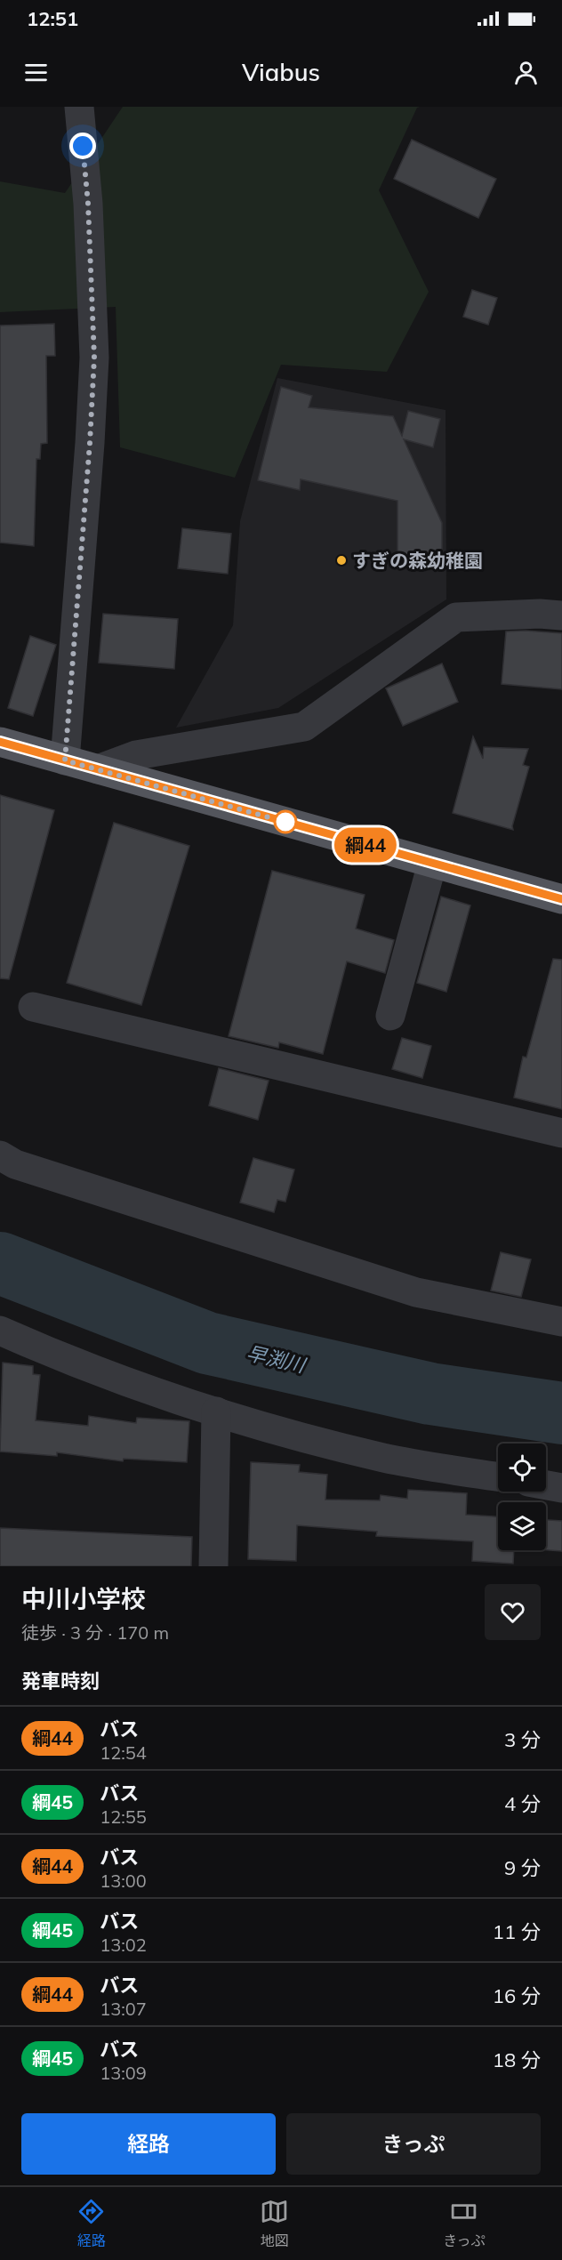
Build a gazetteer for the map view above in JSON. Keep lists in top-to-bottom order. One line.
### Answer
{"water":["早渕川"],"places":["すぎの森幼稚園"],"lines":["bus line 綱44"],"page":{"status":"12:51","header":"Viabus","on_map":"綱44","heading":[["中川小学校","徒歩 · 3 分 · 170 m"],"発車時刻"],"list":[{"mark":"綱44","name":"バス","note":"12:54","value":"3 分"},{"mark":"綱45","name":"バス","note":"12:55","value":"4 分"},{"mark":"綱44","name":"バス","note":"13:00","value":"9 分"},{"mark":"綱45","name":"バス","note":"13:02","value":"11 分"},{"mark":"綱44","name":"バス","note":"13:07","value":"16 分"},{"mark":"綱45","name":"バス","note":"13:09","value":"18 分"}],"buttons":["経路","きっぷ"],"tabs":["経路","地図","きっぷ"]}}
